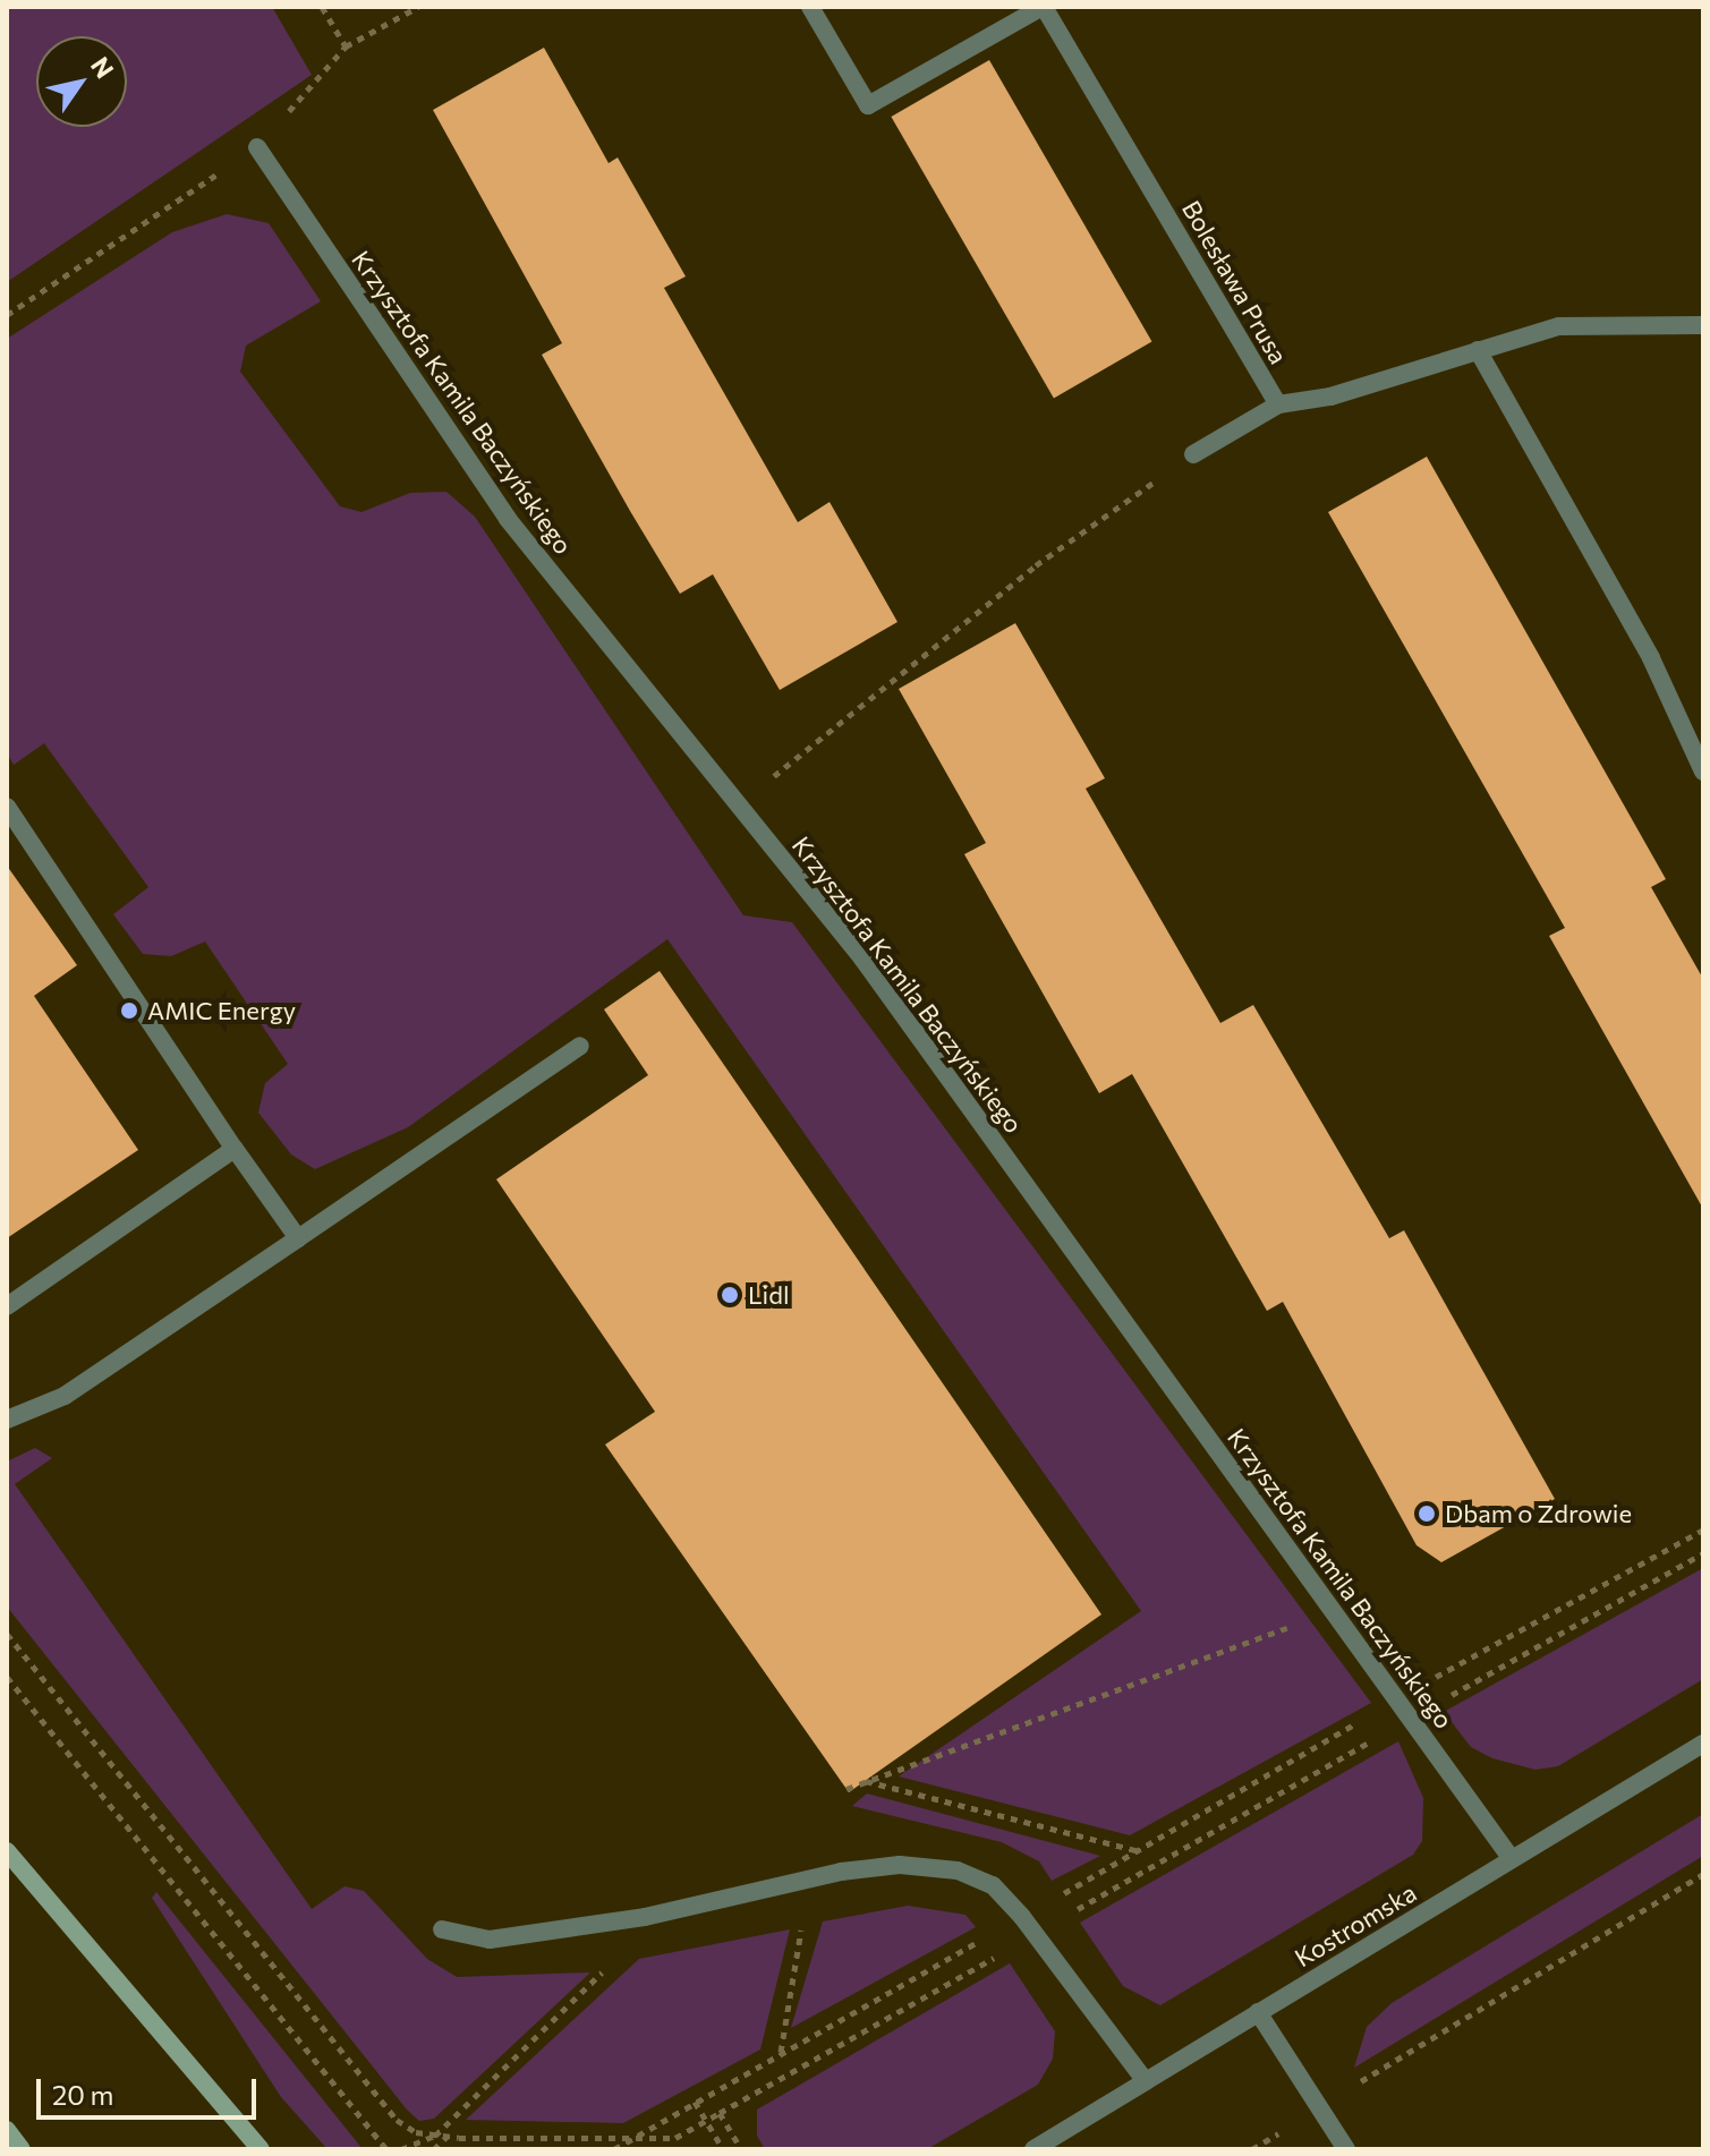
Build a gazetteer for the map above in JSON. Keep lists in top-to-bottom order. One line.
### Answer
{"streets":{"street":["Bolesława Prusa","Krzysztofa Kamila Baczyńskiego","Kostromska"]},"crossings":[["Krzysztofa Kamila Baczyńskiego","Kostromska"]],"places":["AMIC Energy","Lidl","Dbam o Zdrowie"],"scale_bar":"20 m","north":"top right"}
